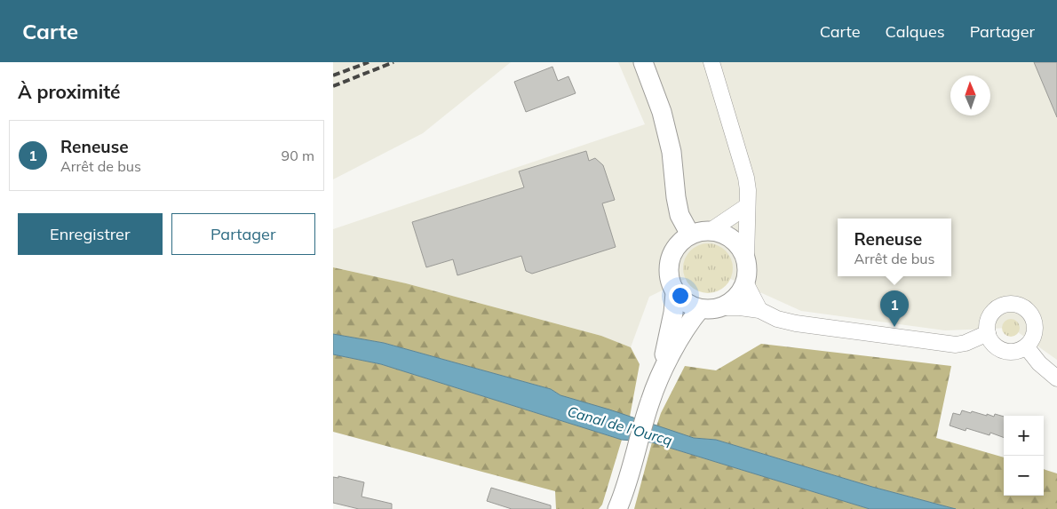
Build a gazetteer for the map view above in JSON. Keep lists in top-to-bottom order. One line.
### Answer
{"water":["Canal de l'Ourcq"],"north":"top","page":{"header":"Carte","nav":["Carte","Calques","Partager"],"heading":"À proximité","list":[{"mark":"1","name":"Reneuse","note":"Arrêt de bus","value":"90 m"}],"buttons":["Enregistrer","Partager"],"popup":["Reneuse","Arrêt de bus"],"pins":"1","map_buttons":["+","−"]}}
